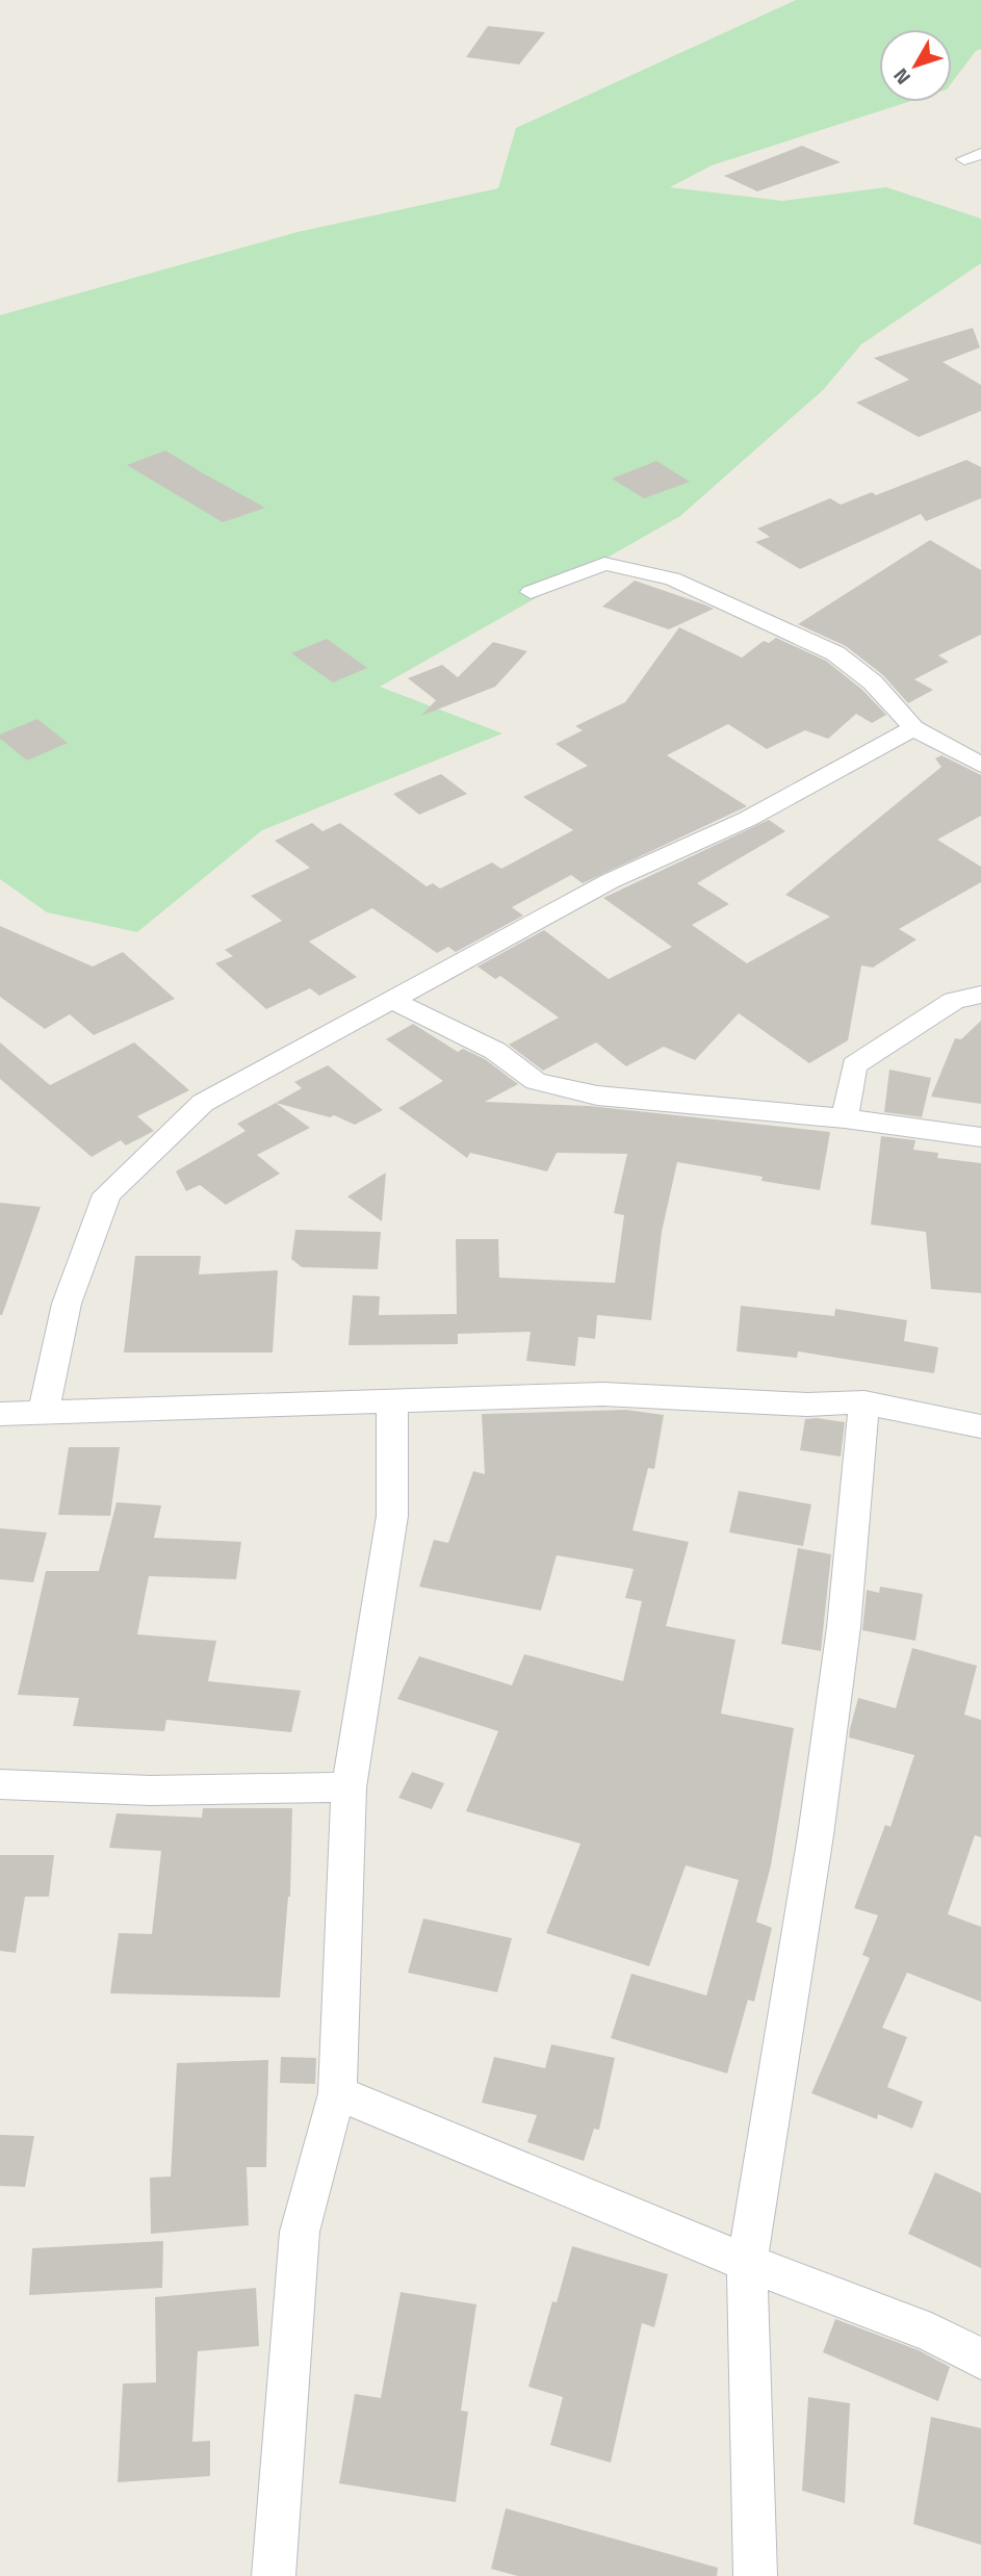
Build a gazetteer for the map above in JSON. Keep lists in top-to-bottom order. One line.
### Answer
{"north":"bottom left"}
